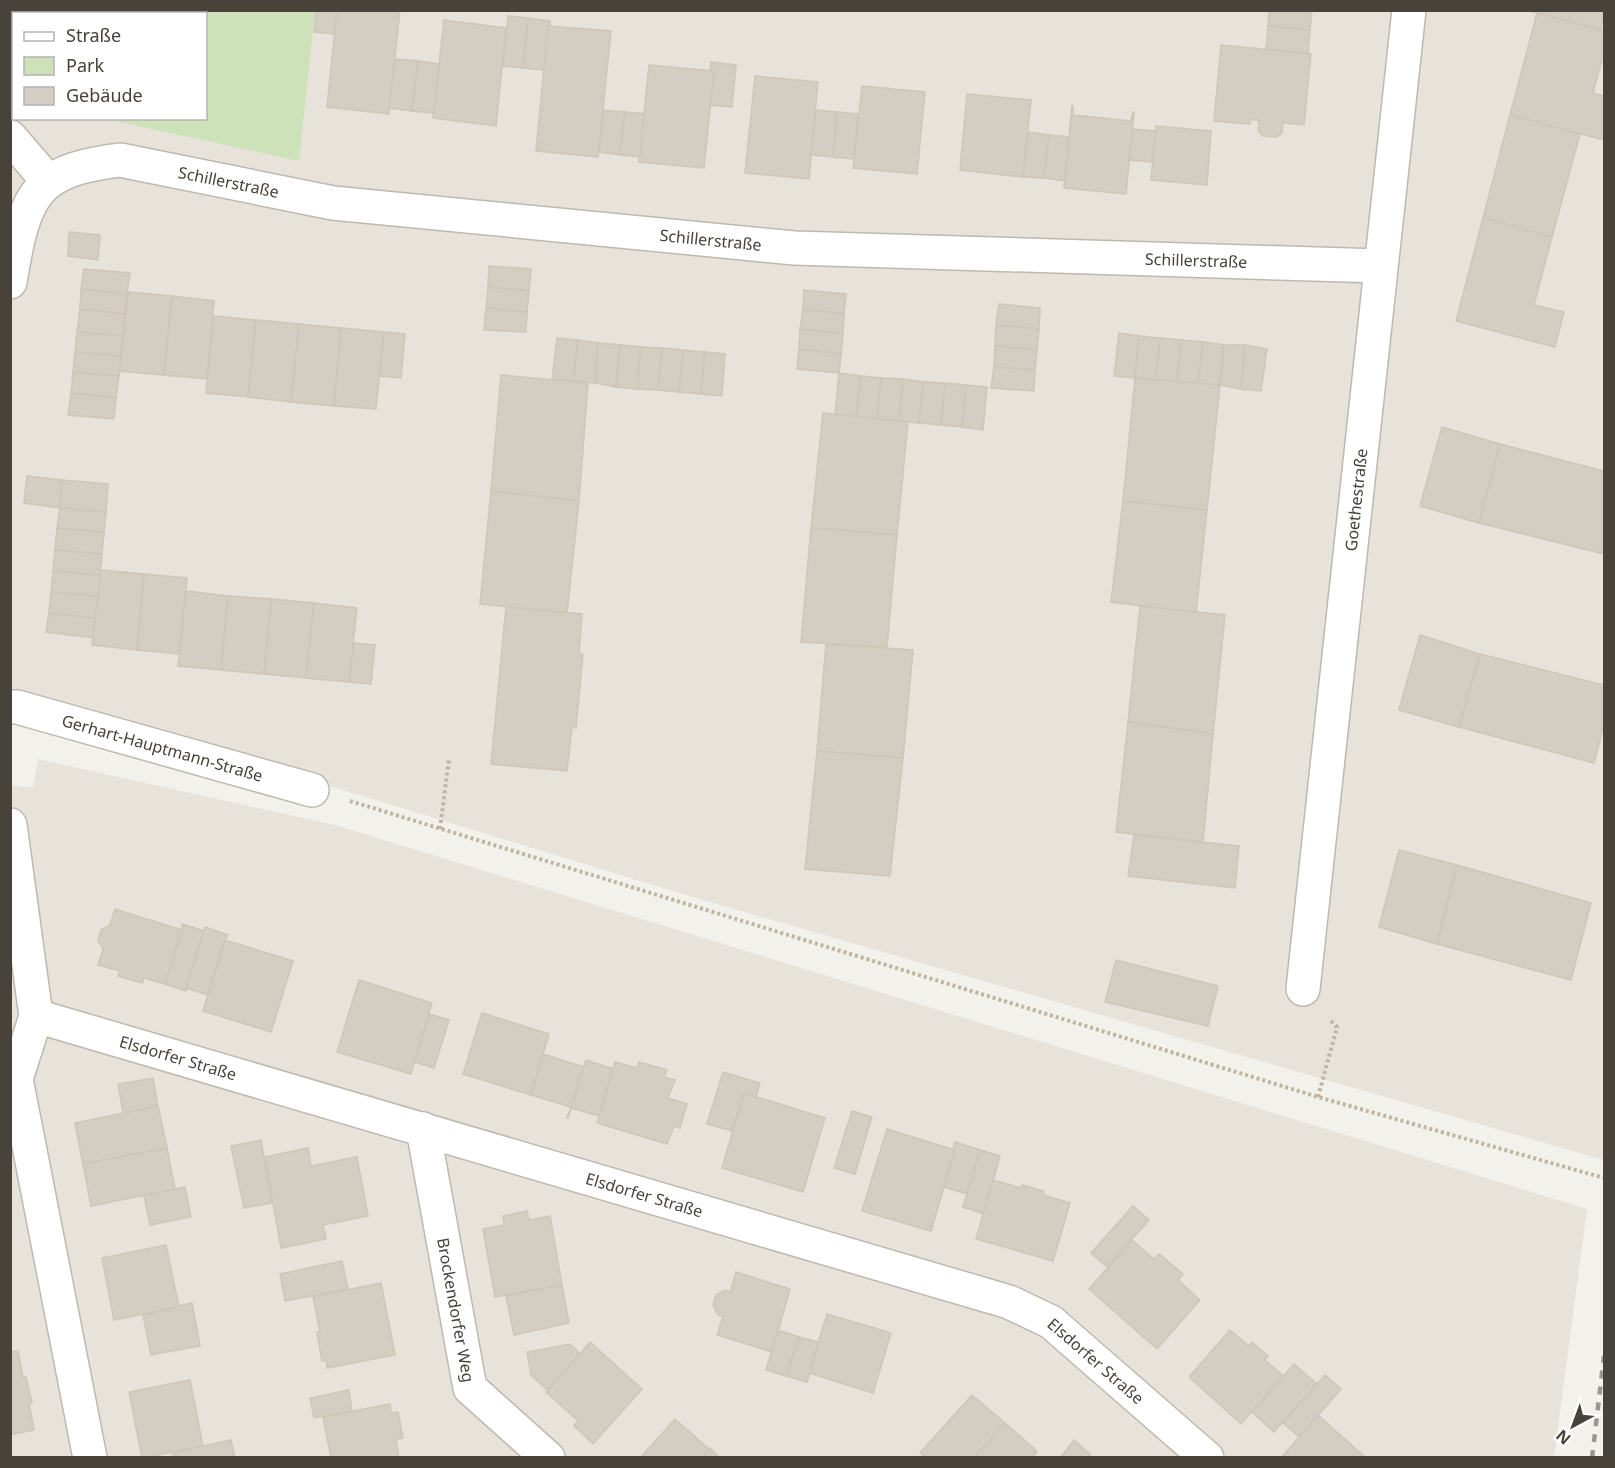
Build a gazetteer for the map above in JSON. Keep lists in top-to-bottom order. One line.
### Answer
{"streets":{"street":["Schillerstraße","Goethestraße","Gerhart-Hauptmann-Straße","Elsdorfer Straße","Brockendorfer Weg"]},"crossings":[["Schillerstraße","Goethestraße"],["Elsdorfer Straße","Brockendorfer Weg"]],"legend":["Straße","Park","Gebäude"],"north":"bottom left"}
